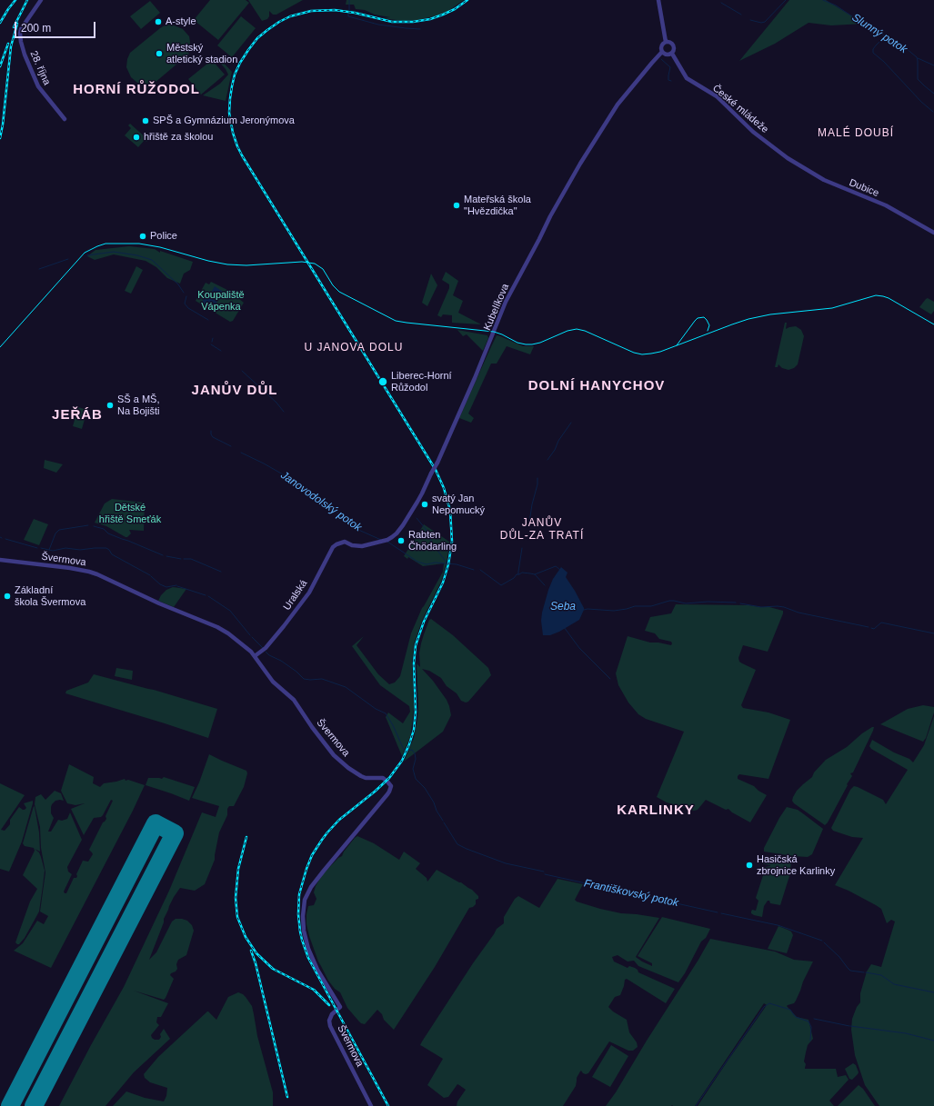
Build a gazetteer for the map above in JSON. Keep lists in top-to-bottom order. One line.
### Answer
{"streets":{"street":["28. října","České mládeže","Dubice","Kubelíkova","Švermova","Uralská"]},"crossings":[["České mládeže","Dubice"],["České mládeže","Kubelíkova"],["Kubelíkova","Uralská"],["Švermova","Uralská"]],"districts":["HORNÍ RŮŽODOL","MALÉ DOUBÍ","U JANOVA DOLU","DOLNÍ HANYCHOV","JANŮV DŮL","JEŘÁB","JANŮV DŮL-ZA TRATÍ","KARLINKY"],"water":["Slunný potok","Janovodolský potok","Seba","Františkovský potok"],"parks":["Koupaliště Vápenka","Dětské hřiště Smeťák"],"places":["A-style","Městský atletický stadion","SPŠ a Gymnázium Jeronýmova","hřiště za školou","Mateřská škola \"Hvězdička\"","Police","Liberec-Horní Růžodol","SŠ a MŠ, Na Bojišti","svatý Jan Nepomucký","Rabten Čhödarling","Základní škola Švermova","Hasičská zbrojnice Karlinky"],"scale_bar":"200 m"}
